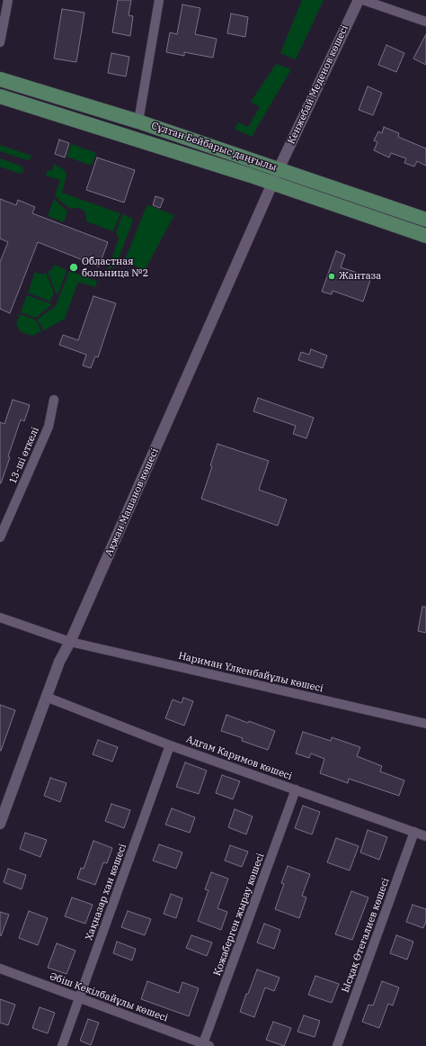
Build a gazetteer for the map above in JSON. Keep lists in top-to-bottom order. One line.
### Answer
{"streets":{"main road":["Сұлтан Бейбарыс даңғылы"],"street":["Кенжебай Меденов көшесі","13-ші өткелі","Ақжан Машанов көшесі","Нариман Үлкенбайұлы көшесі","Адгам Каримов көшесі","Хақназар хан көшесі","Қожаберген жырау көшесі","Ысқақ Өтеғалиев көшесі","Әбіш Кекілбайұлы көшесі"]},"crossings":[["Кенжебай Меденов көшесі","Сұлтан Бейбарыс даңғылы"],["Кенжебай Меденов көшесі","Ақжан Машанов көшесі"],["Сұлтан Бейбарыс даңғылы","Ақжан Машанов көшесі"],["Ақжан Машанов көшесі","Нариман Үлкенбайұлы көшесі"],["Ақжан Машанов көшесі","Адгам Каримов көшесі"],["Адгам Каримов көшесі","Хақназар хан көшесі"],["Адгам Каримов көшесі","Қожаберген жырау көшесі"],["Адгам Каримов көшесі","Ысқақ Өтеғалиев көшесі"],["Хақназар хан көшесі","Әбіш Кекілбайұлы көшесі"],["Қожаберген жырау көшесі","Әбіш Кекілбайұлы көшесі"]],"places":["Областная больница №2","Жантаза"]}
